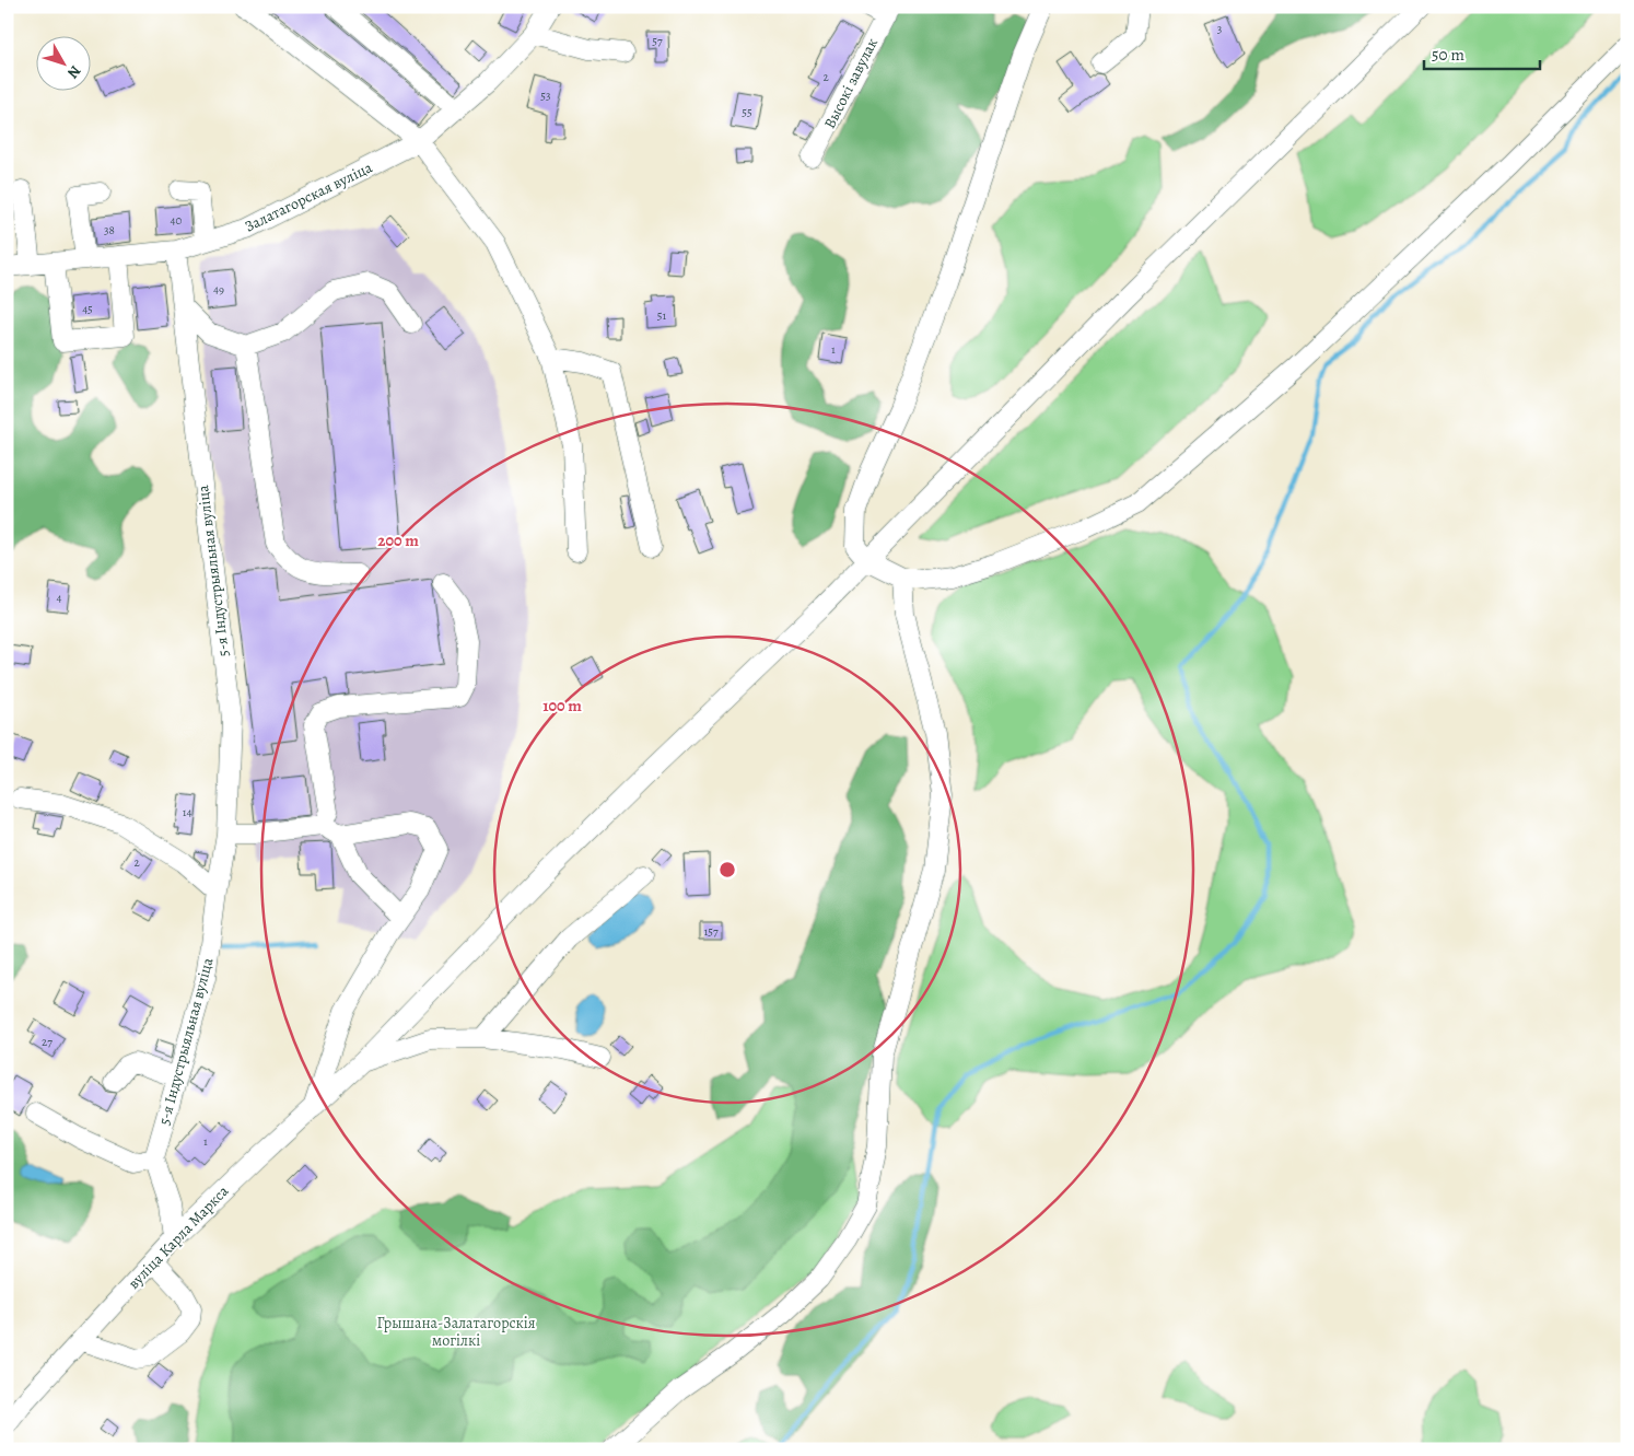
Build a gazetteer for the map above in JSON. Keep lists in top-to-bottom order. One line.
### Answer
{"streets":{"street":["Высокі завулак","Залатагорская вуліца","5-я Індустрыяльная вуліца","вуліца Карла Маркса"]},"crossings":[["Залатагорская вуліца","5-я Індустрыяльная вуліца"]],"parks":["Грышана-Залатагорскія могілкі"],"house_numbers":["3","57","2","53","55","40","38","49","45","51","1","4","14","2","157","27","1"],"scale_bar":"50 m","north":"bottom right","rings":["200 m","100 m"]}
